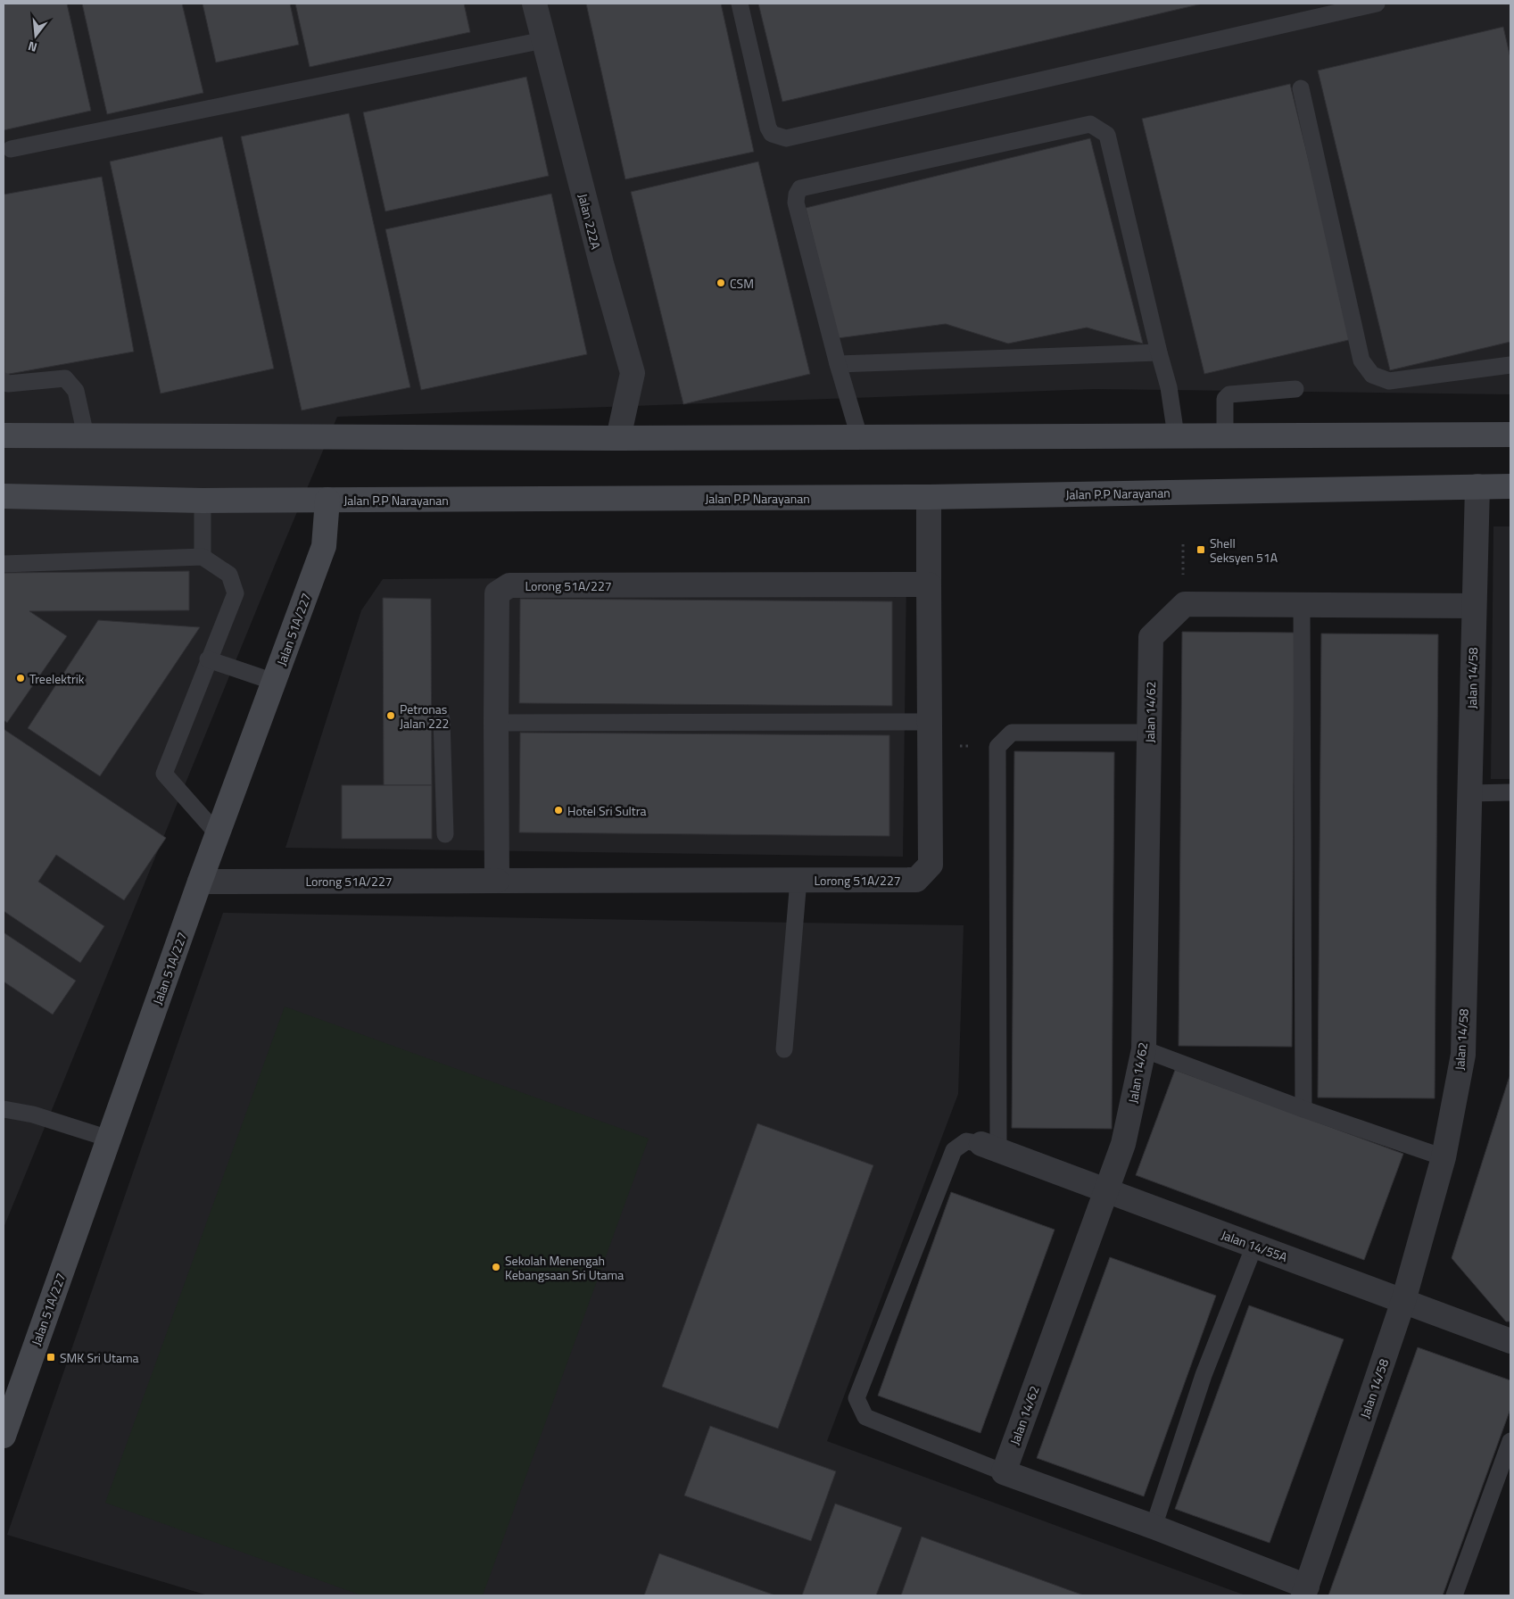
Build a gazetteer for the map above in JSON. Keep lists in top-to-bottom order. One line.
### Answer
{"streets":{"main road":["Jalan P.P Narayanan","Jalan 51A/227"],"street":["Jalan 222A","Lorong 51A/227","Jalan 14/58","Jalan 14/62","Jalan 14/55A"]},"crossings":[["Jalan P.P Narayanan","Lorong 51A/227"],["Jalan P.P Narayanan","Jalan 51A/227"],["Jalan P.P Narayanan","Jalan 14/58"],["Lorong 51A/227","Jalan 51A/227"],["Jalan 14/58","Jalan 14/62"],["Jalan 14/58","Jalan 14/55A"],["Jalan 14/62","Jalan 14/55A"]],"places":{"other":["CSM","Treelektrik","Petronas Jalan 222","Hotel Sri Sultra","Sekolah Menengah Kebangsaan Sri Utama"],"transit":["Shell Seksyen 51A","SMK Sri Utama"]},"north":"bottom"}
